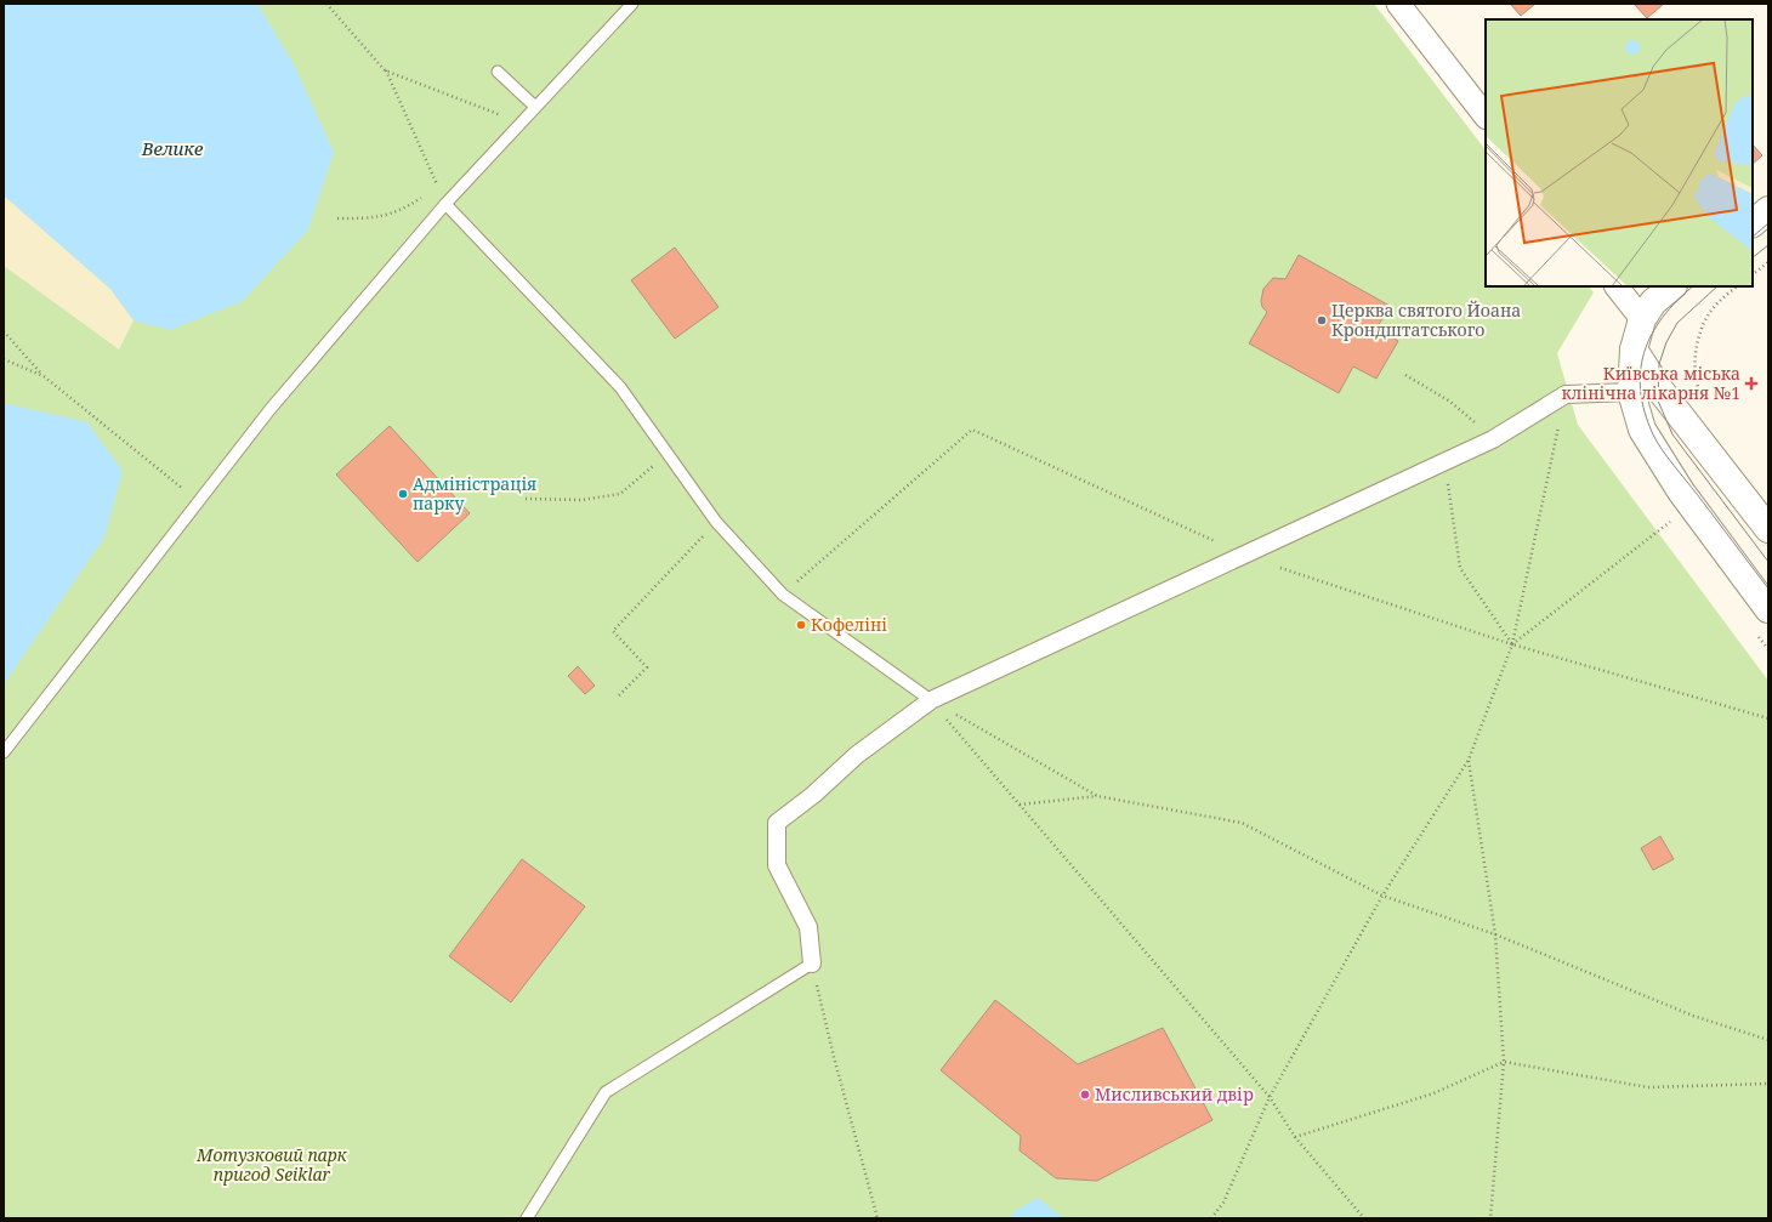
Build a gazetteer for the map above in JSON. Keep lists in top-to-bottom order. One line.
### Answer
{"water":["Велике"],"parks":["Мотузковий парк пригод Seiklar"],"places":{"other":["Церква святого Йоана Крондштатського","Адміністрація парку","Кофеліні","Мисливський двір"],"health":["Київська міська клінічна лікарня №1"]}}
